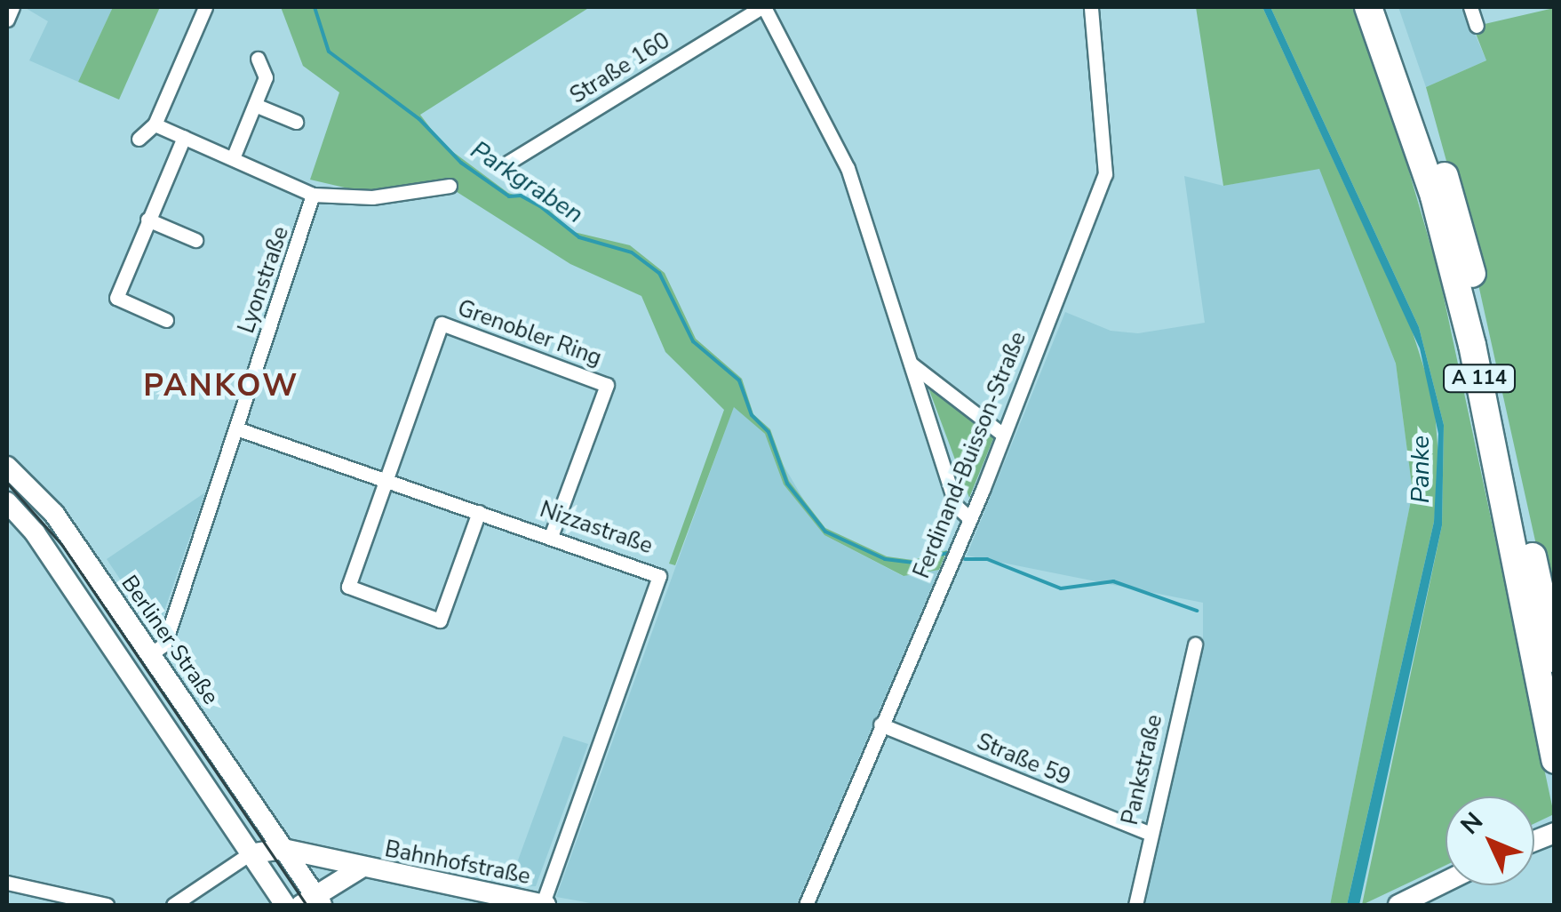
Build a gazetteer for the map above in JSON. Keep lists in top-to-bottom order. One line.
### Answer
{"streets":{"highway":["A 114"],"main road":["Berliner Straße","Bahnhofstraße"],"street":["Straße 160","Lyonstraße","Grenobler Ring","Ferdinand-Buisson-Straße","Nizzastraße","Straße 59","Pankstraße"]},"crossings":[["Lyonstraße","Nizzastraße"],["Lyonstraße","Berliner Straße"],["Grenobler Ring","Nizzastraße"],["Ferdinand-Buisson-Straße","Straße 59"],["Nizzastraße","Bahnhofstraße"],["Berliner Straße","Bahnhofstraße"],["Straße 59","Pankstraße"]],"districts":["PANKOW"],"water":["Parkgraben","Panke"],"north":"top left"}
